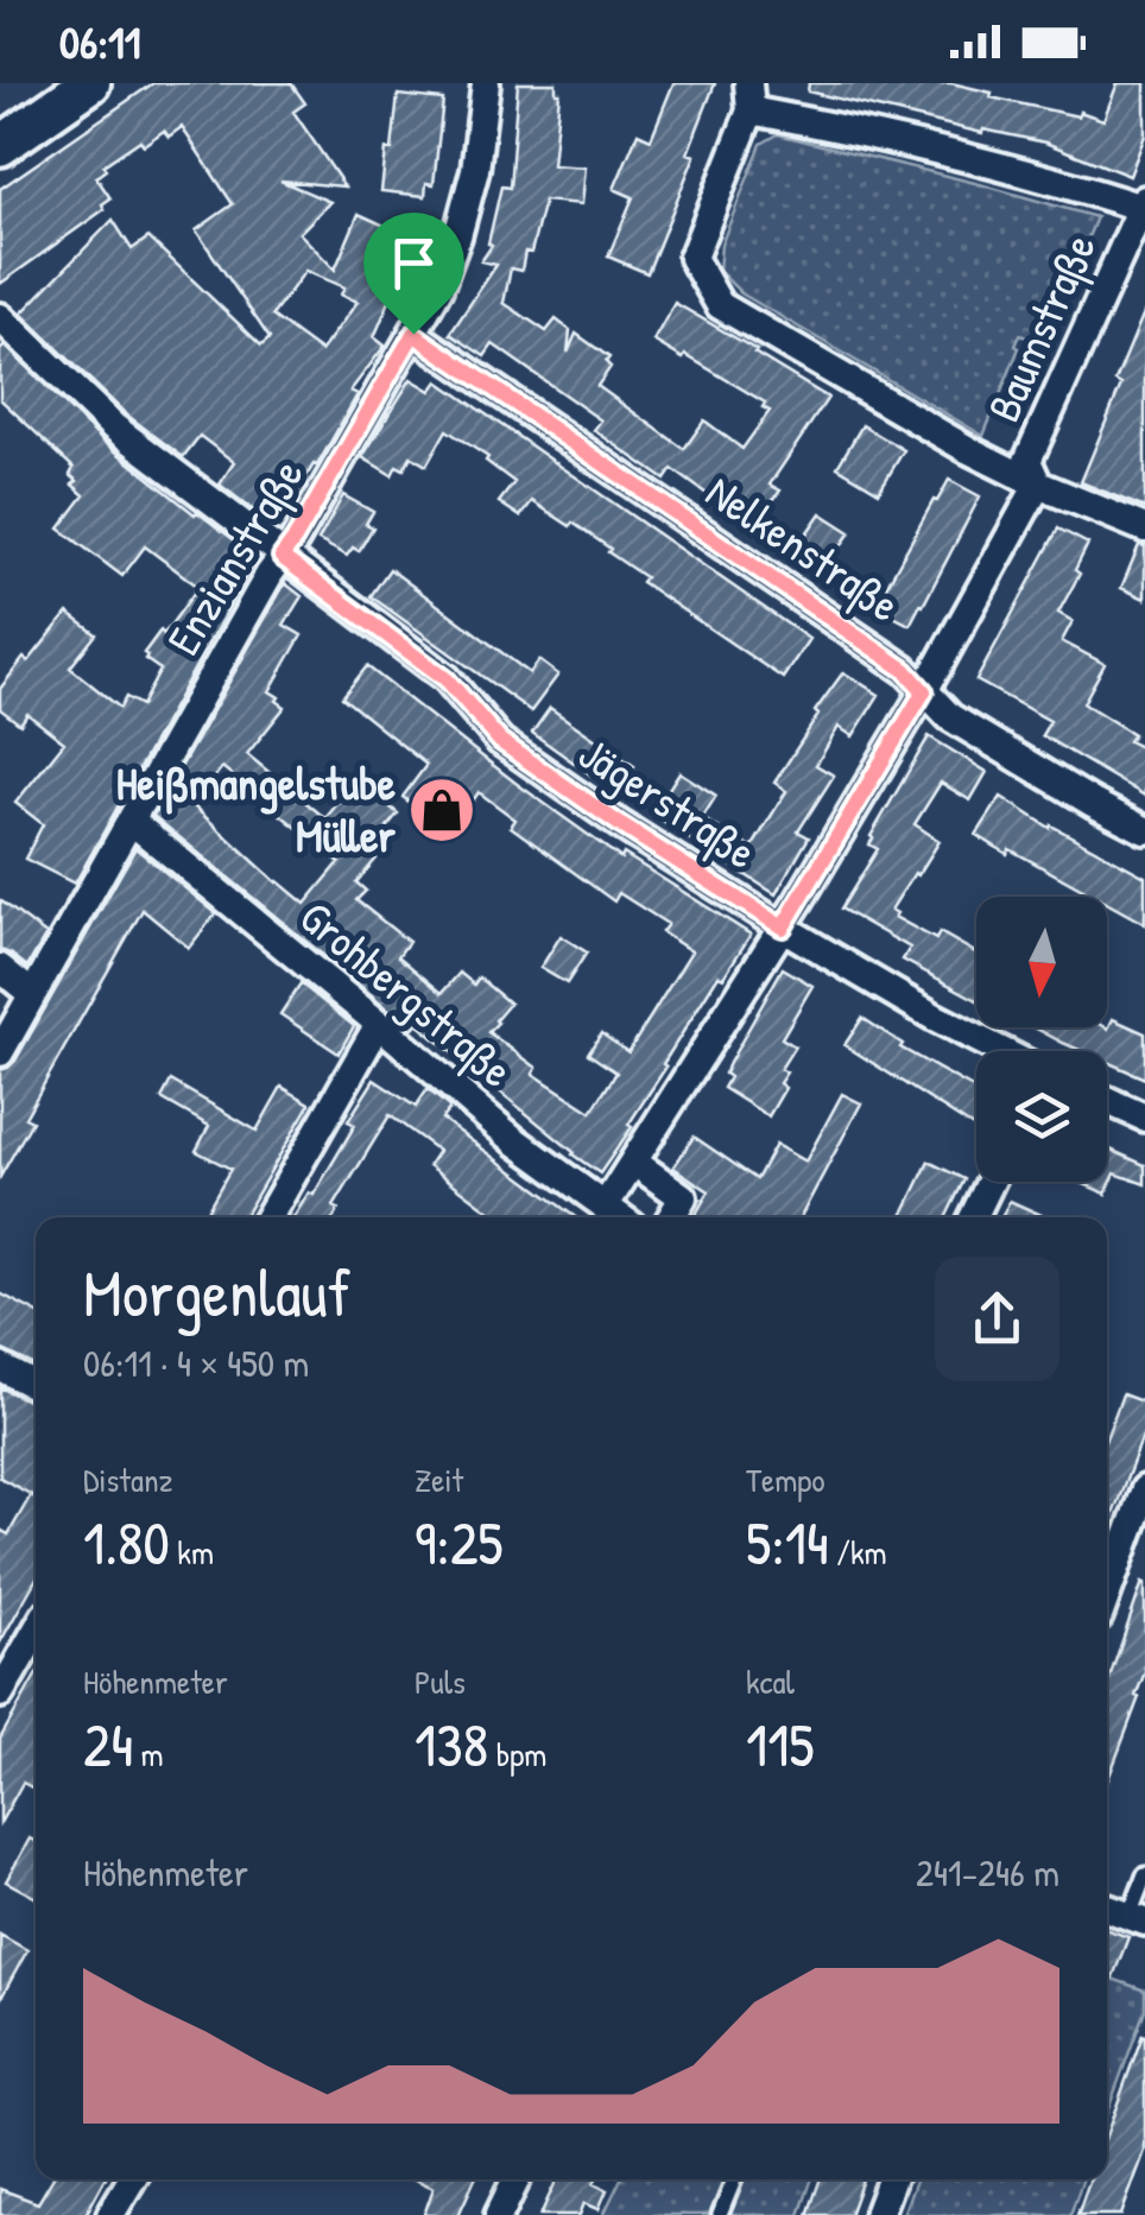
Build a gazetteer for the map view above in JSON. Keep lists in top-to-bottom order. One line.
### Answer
{"streets":{"street":["Baumstraße","Nelkenstraße","Enzianstraße","Jägerstraße","Grohbergstraße"]},"crossings":[["Baumstraße","Nelkenstraße"],["Baumstraße","Jägerstraße"],["Baumstraße","Grohbergstraße"],["Nelkenstraße","Enzianstraße"],["Enzianstraße","Jägerstraße"],["Enzianstraße","Grohbergstraße"]],"places":{"shop":["Heißmangelstube Müller"]},"north":"bottom","page":{"status":"06:11","heading":["Morgenlauf","06:11 · 4 × 450 m"],"stats":[["Distanz","1.80 km"],["Zeit","9:25"],["Tempo","5:14 /km"],["Höhenmeter","24 m"],["Puls","138 bpm"],["kcal","115"]],"chart":["Höhenmeter","241–246 m"]}}
